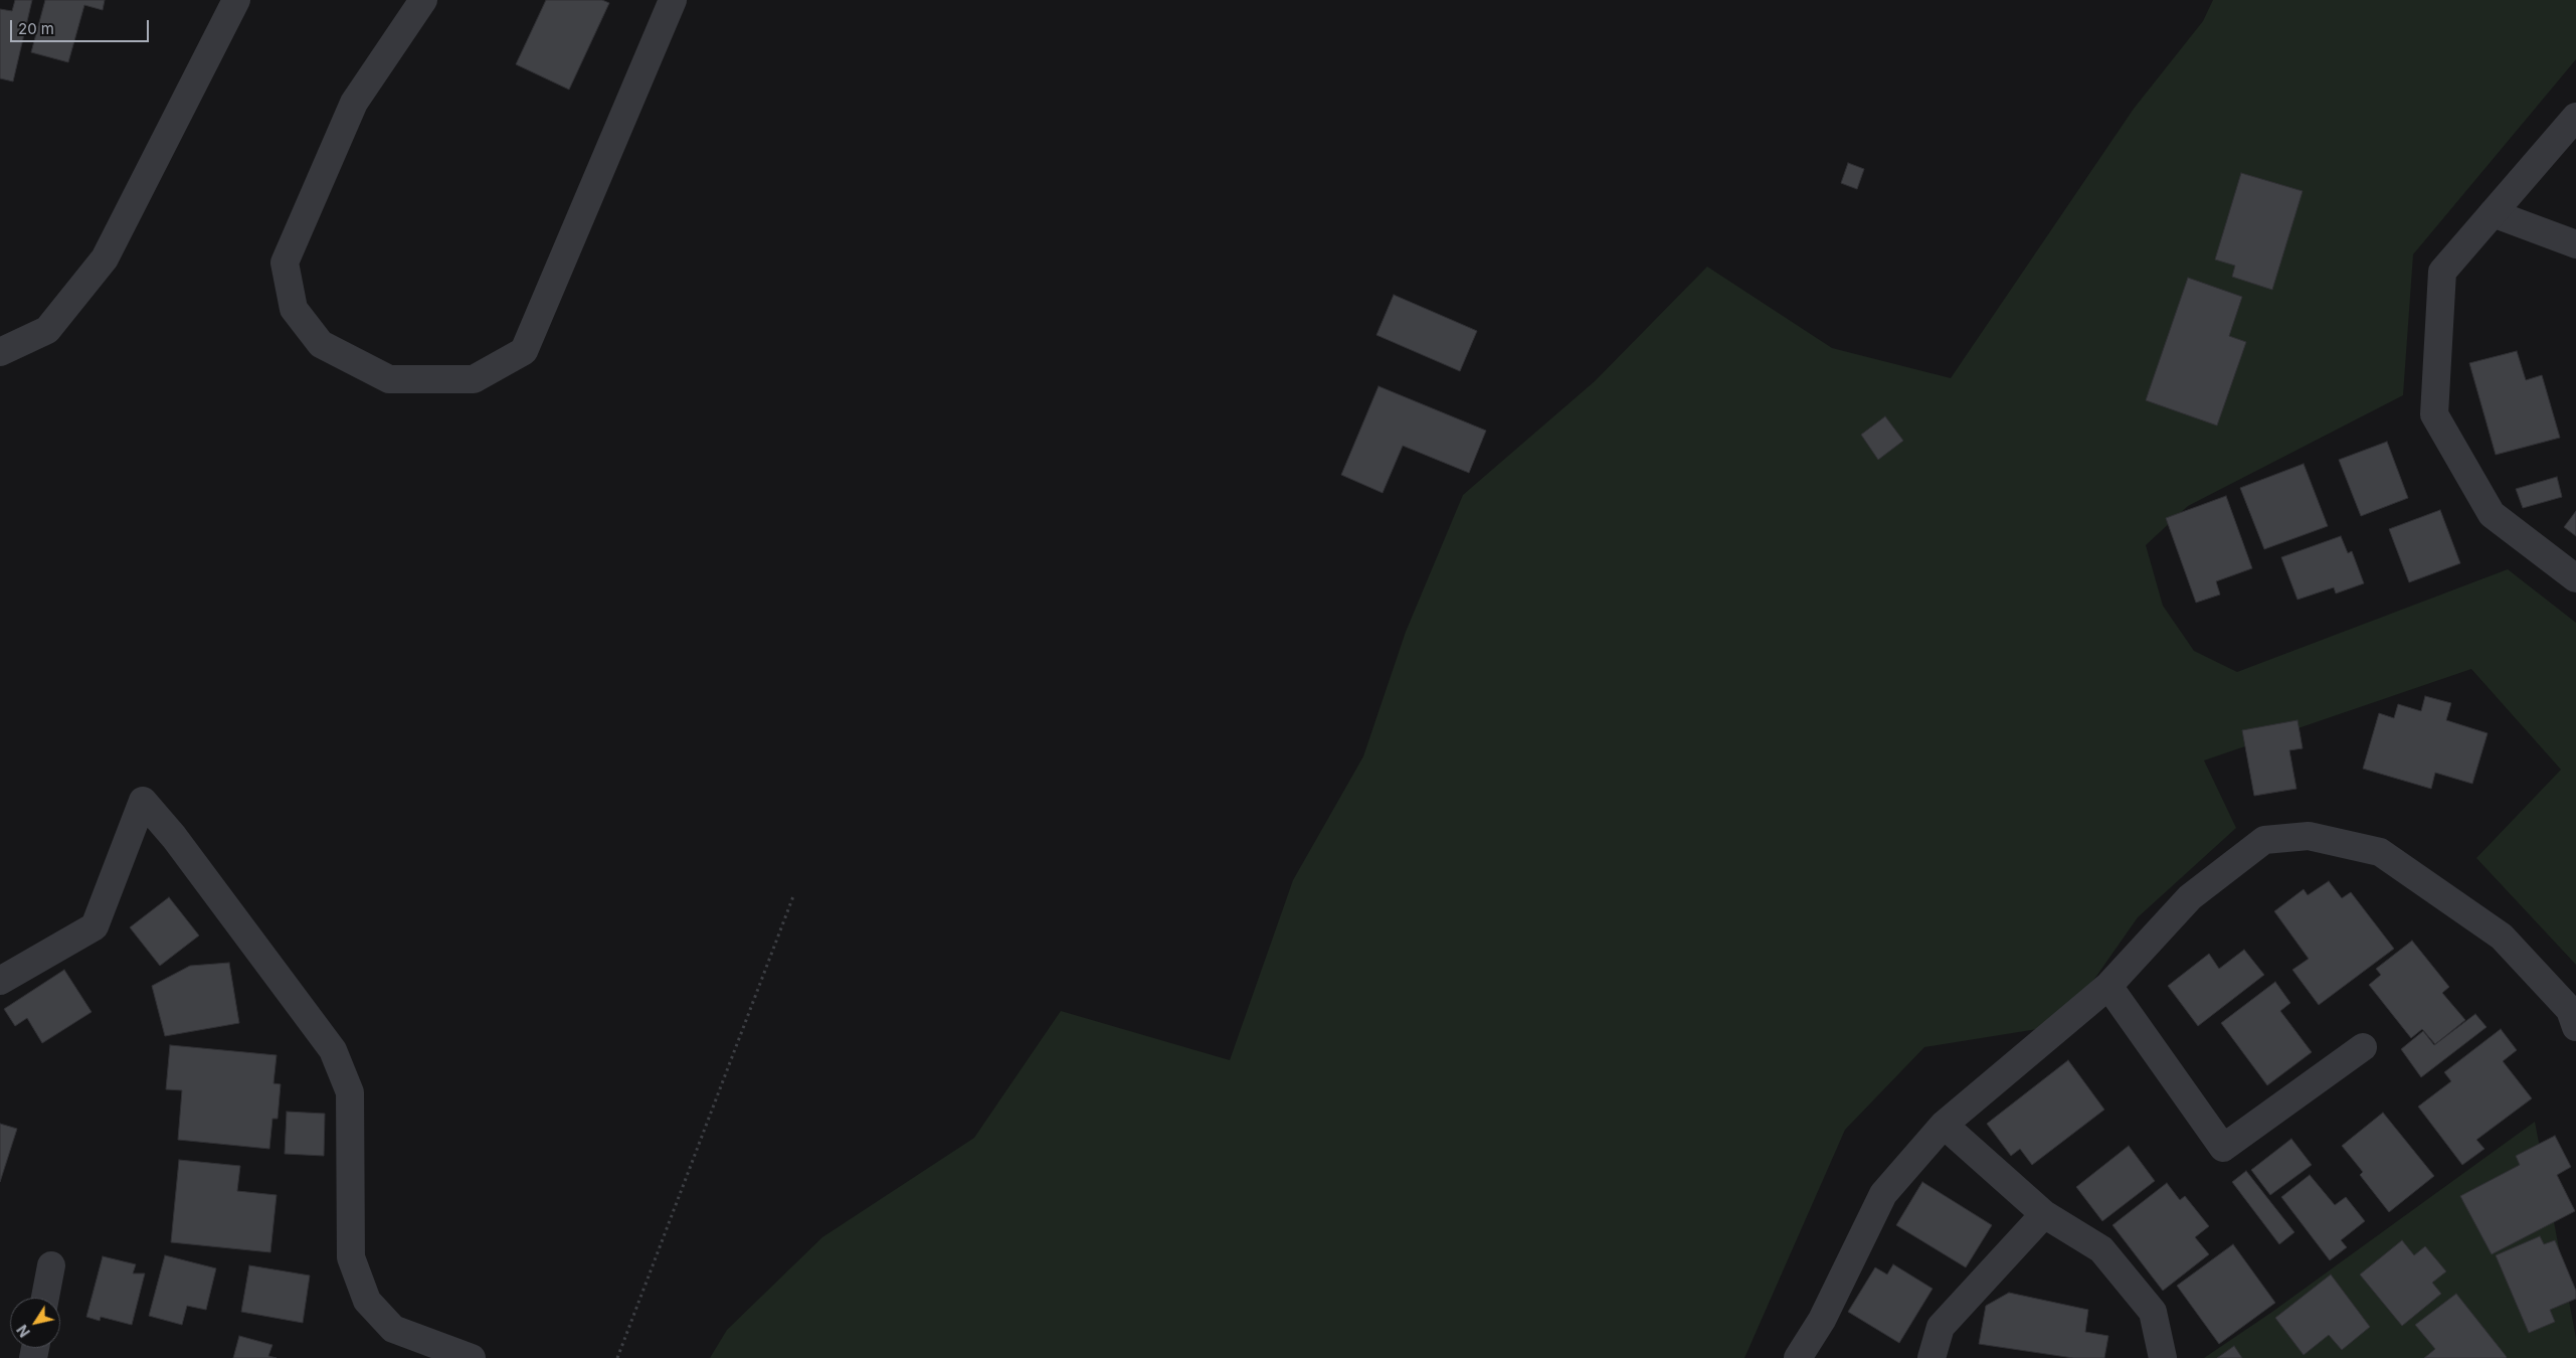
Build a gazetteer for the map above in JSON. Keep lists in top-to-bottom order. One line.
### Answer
{"scale_bar":"20 m","north":"bottom left"}
